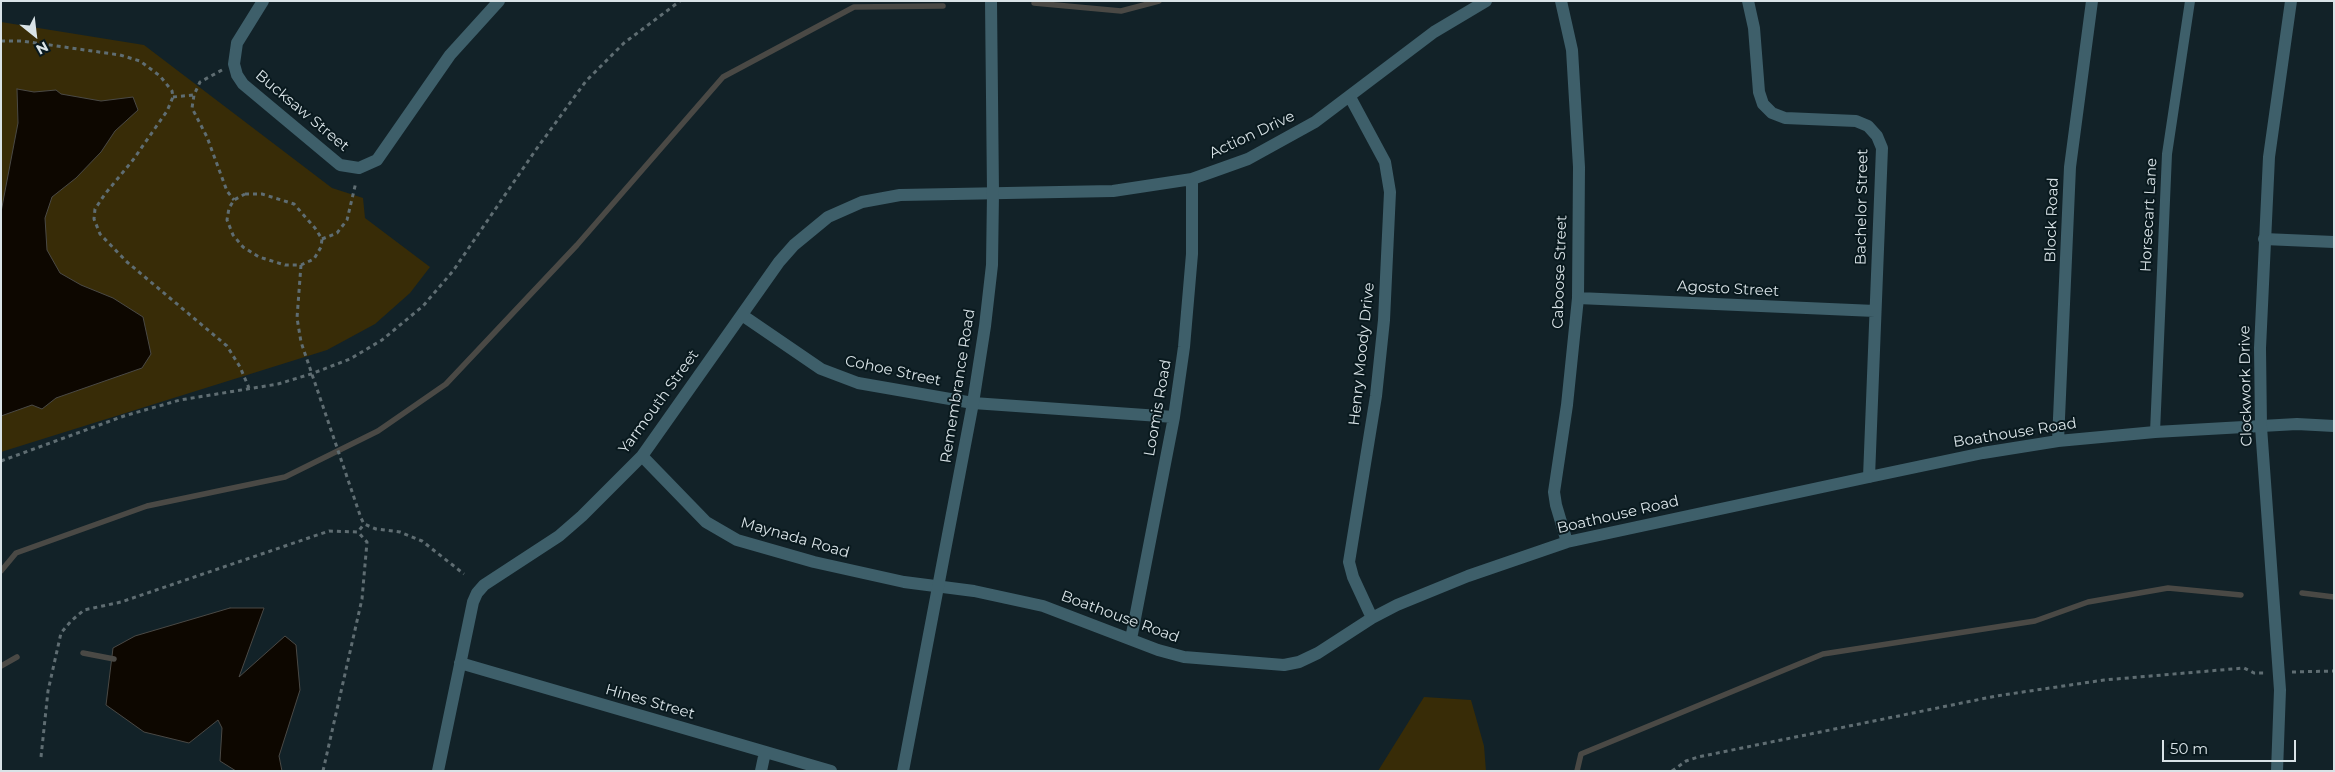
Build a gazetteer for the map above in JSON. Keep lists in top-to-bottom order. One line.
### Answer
{"streets":{"street":["Bucksaw Street","Action Drive","Bachelor Street","Block Road","Caboose Street","Agosto Street","Henry Moody Drive","Cohoe Street","Remembrance Road","Clockwork Drive","Yarmouth Street","Loomis Road","Boathouse Road","Maynada Road","Hines Street"],"lane":["Horsecart Lane"]},"crossings":[["Action Drive","Henry Moody Drive"],["Action Drive","Remembrance Road"],["Action Drive","Yarmouth Street"],["Action Drive","Loomis Road"],["Bachelor Street","Agosto Street"],["Bachelor Street","Boathouse Road"],["Horsecart Lane","Boathouse Road"],["Block Road","Boathouse Road"],["Caboose Street","Agosto Street"],["Caboose Street","Boathouse Road"],["Henry Moody Drive","Boathouse Road"],["Cohoe Street","Remembrance Road"],["Cohoe Street","Yarmouth Street"],["Cohoe Street","Loomis Road"],["Remembrance Road","Yarmouth Street"],["Remembrance Road","Boathouse Road"],["Remembrance Road","Maynada Road"],["Clockwork Drive","Boathouse Road"],["Yarmouth Street","Maynada Road"],["Yarmouth Street","Hines Street"],["Loomis Road","Boathouse Road"],["Boathouse Road","Maynada Road"]],"scale_bar":"50 m","north":"bottom right"}
